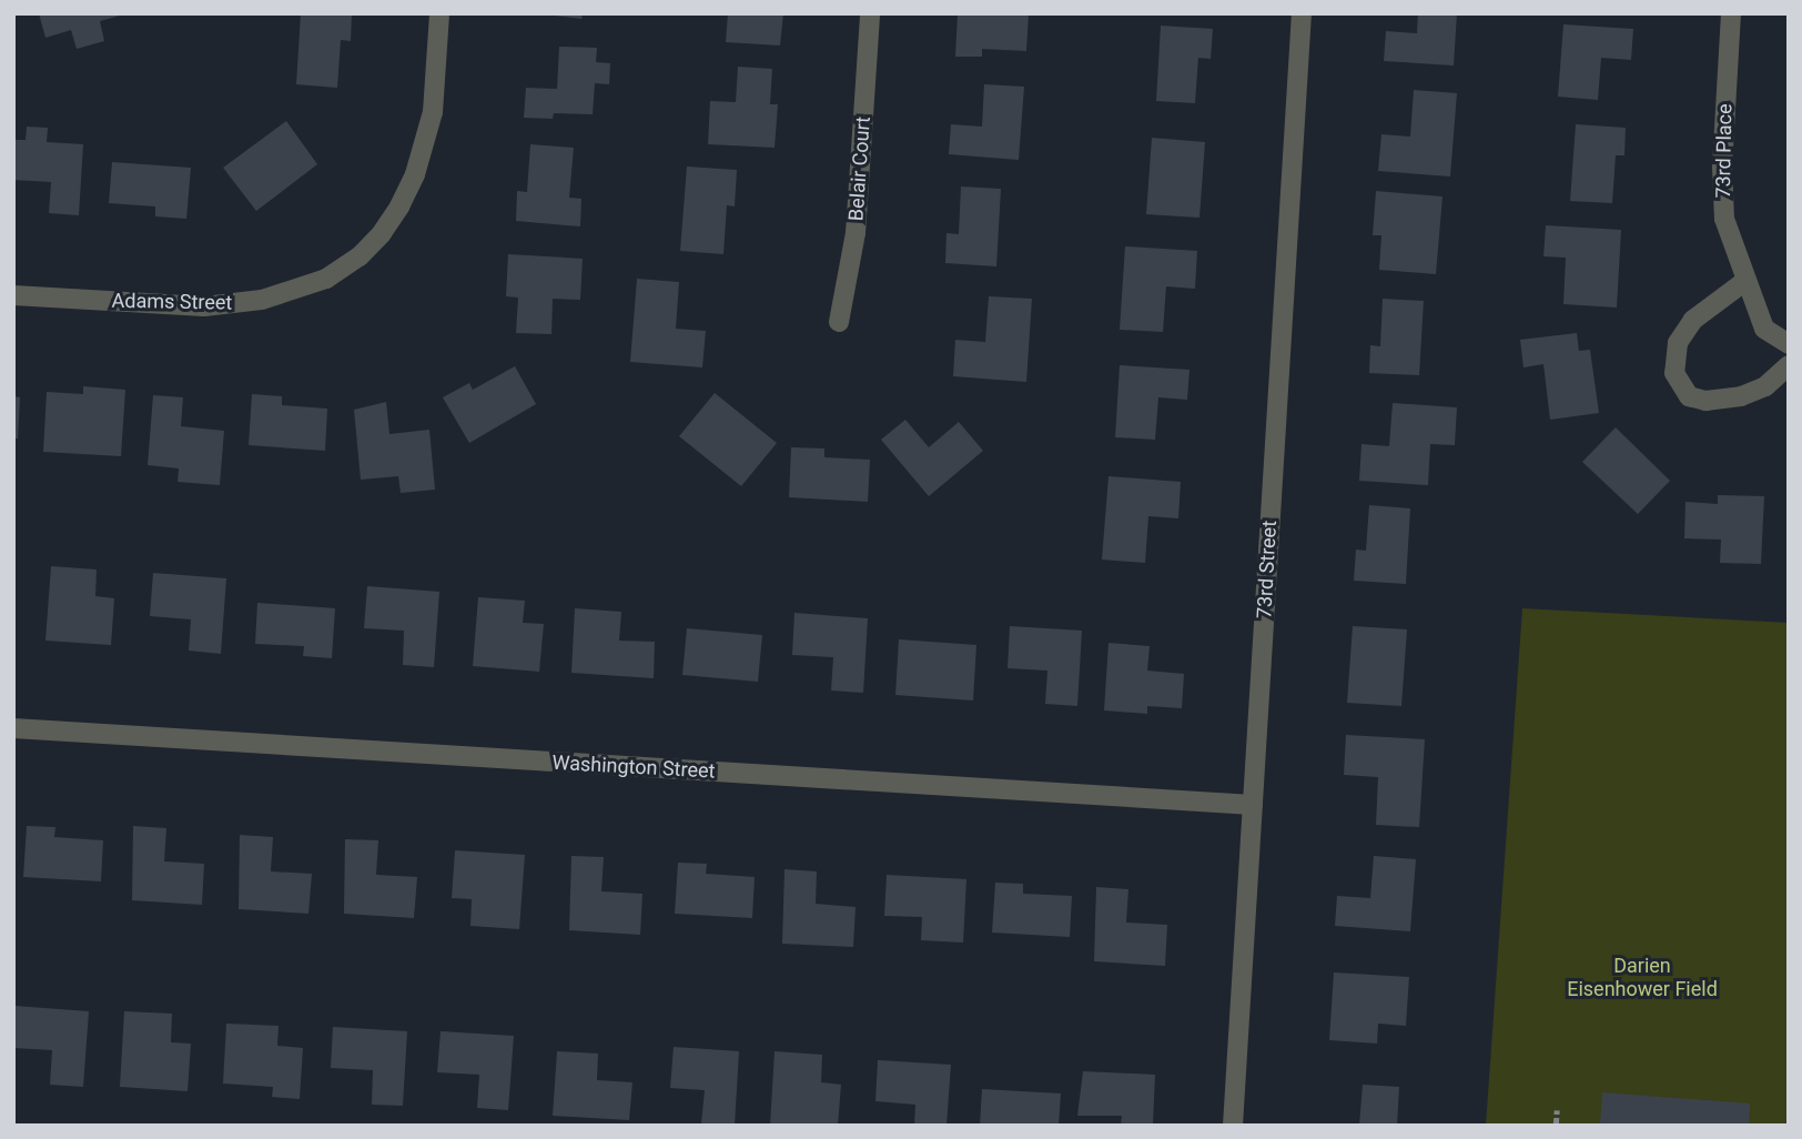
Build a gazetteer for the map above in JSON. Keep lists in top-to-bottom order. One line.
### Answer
{"streets":{"street":["73rd Place","Belair Court","Adams Street","73rd Street","Washington Street"]},"crossings":[["73rd Street","Washington Street"]],"parks":["Darien Eisenhower Field"]}
